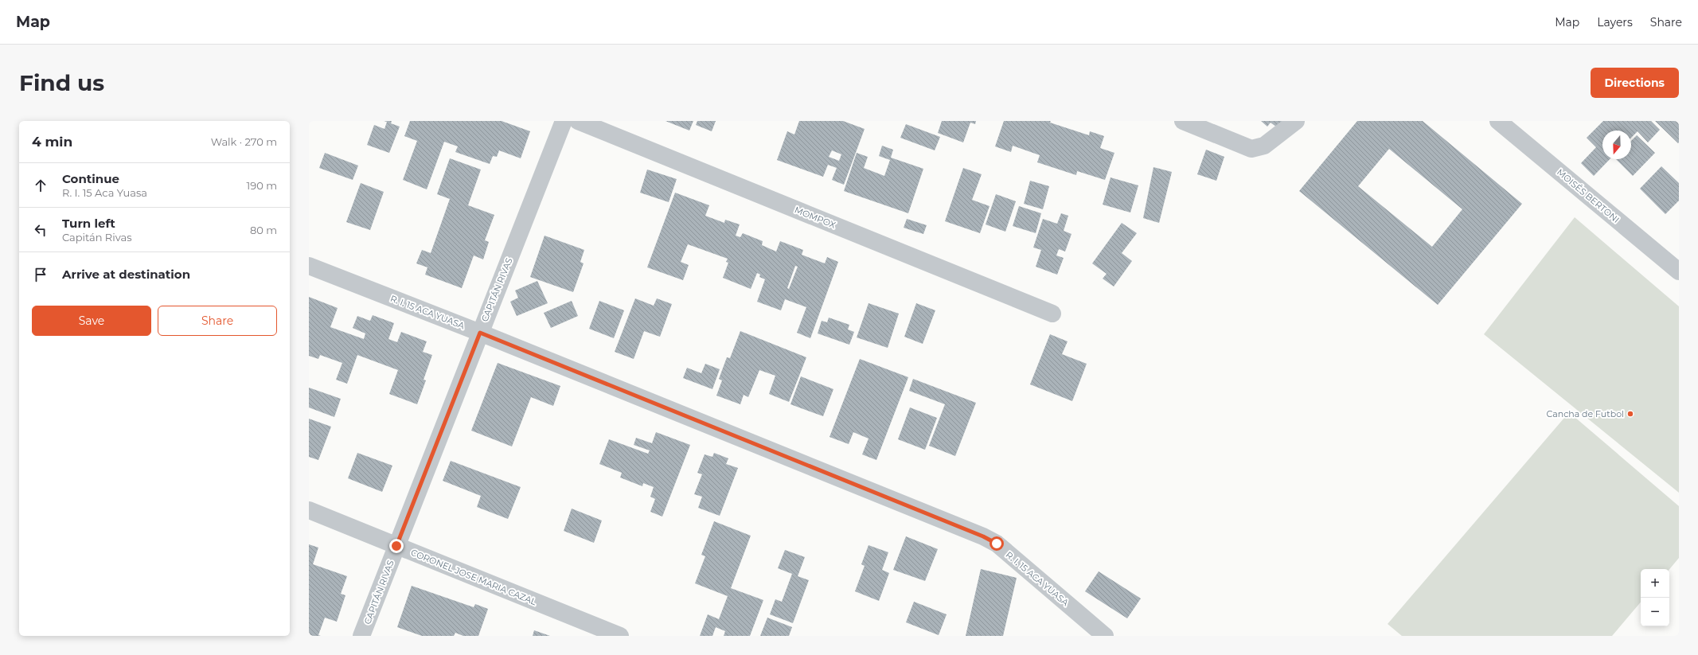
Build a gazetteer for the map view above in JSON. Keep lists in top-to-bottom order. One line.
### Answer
{"streets":{"street":["MOISÉS BERTONI","MOMPOX","CAPITÁN RIVAS","R. I. 15 ACA YUASA","CORONEL JOSE MARIA CAZAL"]},"crossings":[["CAPITÁN RIVAS","R. I. 15 ACA YUASA"],["CAPITÁN RIVAS","CORONEL JOSE MARIA CAZAL"]],"places":["Cancha de Futbol"],"north":"bottom","page":{"header":"Map","nav":["Map","Layers","Share"],"buttons":["Directions",["Save","Share"]],"title":"Find us","heading":["4 min","Walk · 270 m"],"list":[["Continue","R. I. 15 Aca Yuasa","190 m"],["Turn left","Capitán Rivas","80 m"],"Arrive at destination"],"map_buttons":["+","−"]}}
